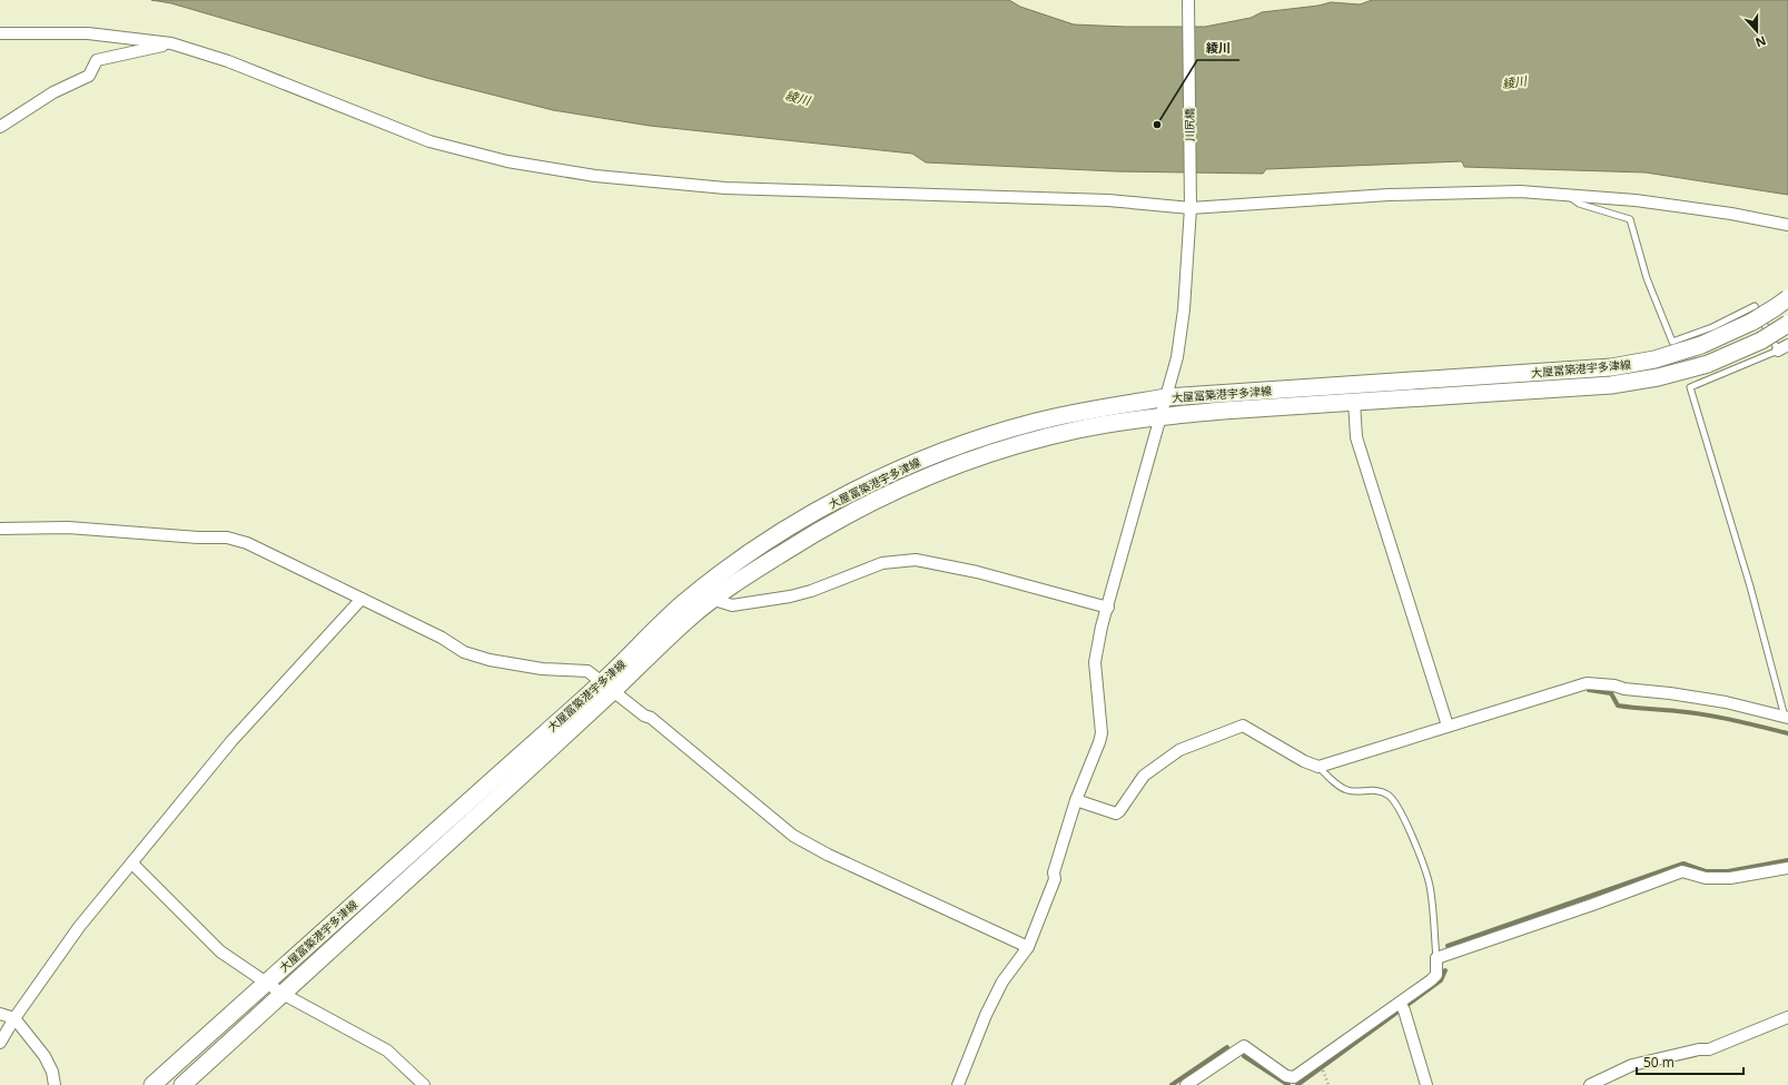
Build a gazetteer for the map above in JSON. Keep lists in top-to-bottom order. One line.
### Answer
{"streets":{"main road":["大屋冨築港宇多津線"],"street":["川尻橋"]},"crossings":[["川尻橋","大屋冨築港宇多津線"]],"water":["綾川"],"places":["綾川"],"scale_bar":"50 m","north":"bottom"}
